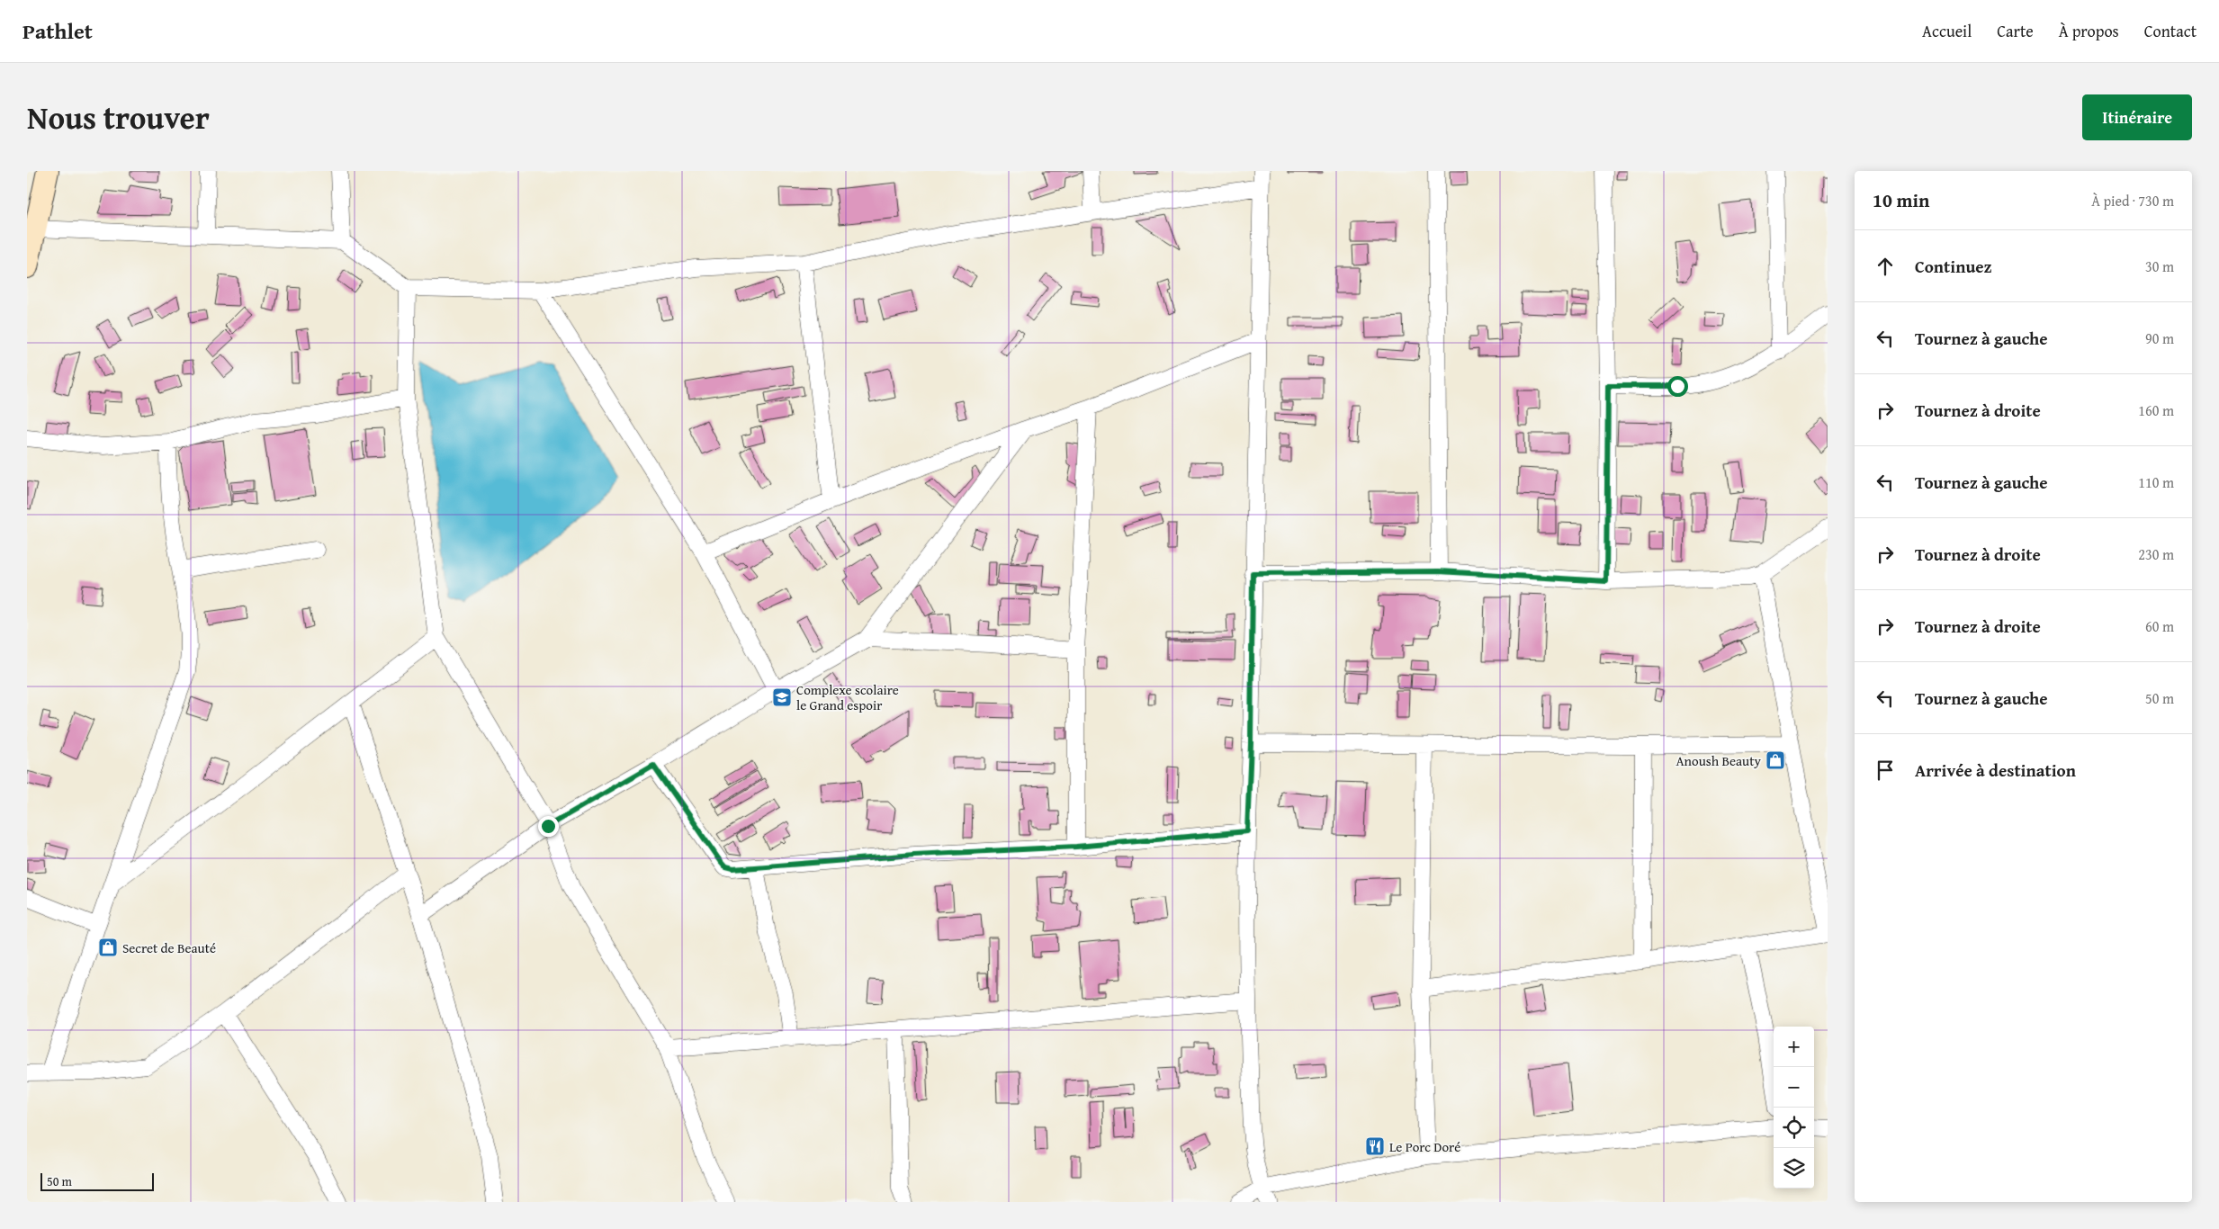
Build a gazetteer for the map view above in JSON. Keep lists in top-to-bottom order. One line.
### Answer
{"places":{"school or university":["Complexe scolaire le Grand espoir"],"shop":["Anoush Beauty","Secret de Beauté"],"restaurant":["Le Porc Doré"]},"scale_bar":"50 m","page":{"header":"Pathlet","nav":["Accueil","Carte","À propos","Contact"],"title":"Nous trouver","buttons":"Itinéraire","heading":["10 min","À pied · 730 m"],"list":[["Continuez","30 m"],["Tournez à gauche","90 m"],["Tournez à droite","160 m"],["Tournez à gauche","110 m"],["Tournez à droite","230 m"],["Tournez à droite","60 m"],["Tournez à gauche","50 m"],"Arrivée à destination"],"map_buttons":["+","−"],"scale":"50 m"}}
